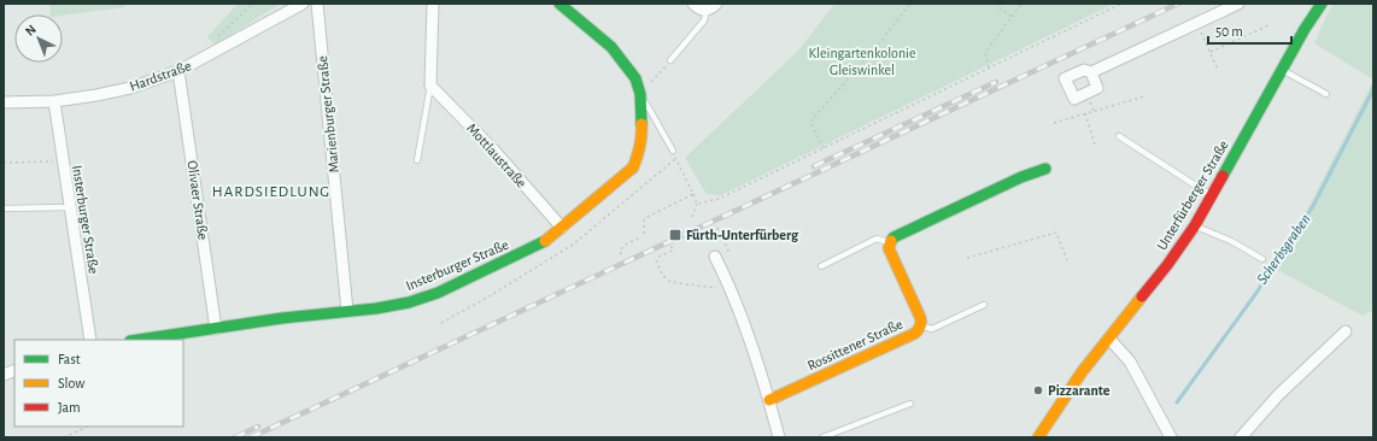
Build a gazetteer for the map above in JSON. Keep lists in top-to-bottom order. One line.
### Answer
{"streets":{"street":["Hardstraße","Marienburger Straße","Mottlaustraße","Unterfürberger Straße","Olivaer Straße","Insterburger Straße","Rossittener Straße"]},"crossings":[["Hardstraße","Olivaer Straße"],["Hardstraße","Insterburger Straße"],["Marienburger Straße","Insterburger Straße"],["Mottlaustraße","Insterburger Straße"],["Olivaer Straße","Insterburger Straße"]],"districts":["HARDSIEDLUNG"],"water":["Scherbsgraben"],"parks":["Kleingartenkolonie Gleiswinkel"],"places":{"transit":["Fürth-Unterfürberg"],"other":["Pizzarante"]},"legend":["Fast","Slow","Jam"],"scale_bar":"50 m","north":"top left"}
